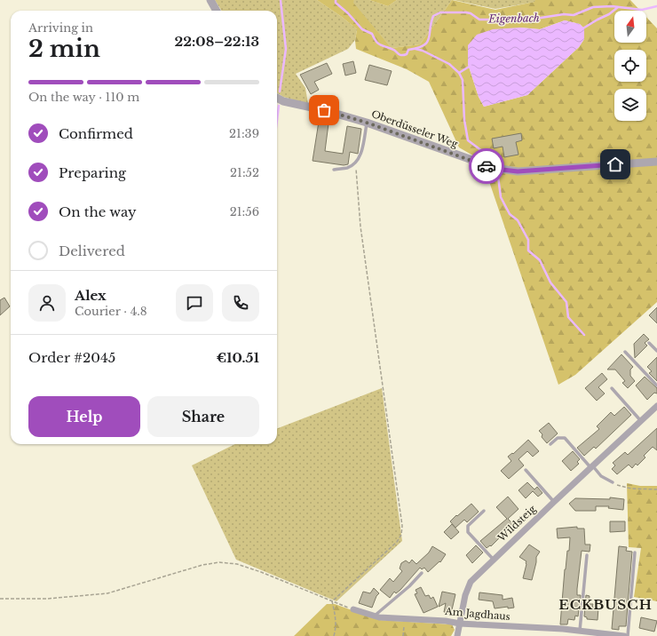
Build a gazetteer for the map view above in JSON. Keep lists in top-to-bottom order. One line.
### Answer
{"streets":{"street":["Oberdüsseler Weg","Wildsteig","Am Jagdhaus"]},"crossings":[["Wildsteig","Am Jagdhaus"]],"districts":["ECKBUSCH"],"water":["Eigenbach"],"north":"top","page":{"heading":["2 min","Arriving in","22:08–22:13"],"panel":["Alex","Courier · 4.8","Order #2045","€10.51"],"bar":"On the way · 110 m","list":[["Confirmed","21:39"],["Preparing","21:52"],["On the way","21:56"],"Delivered"],"buttons":["Help","Share"]}}
